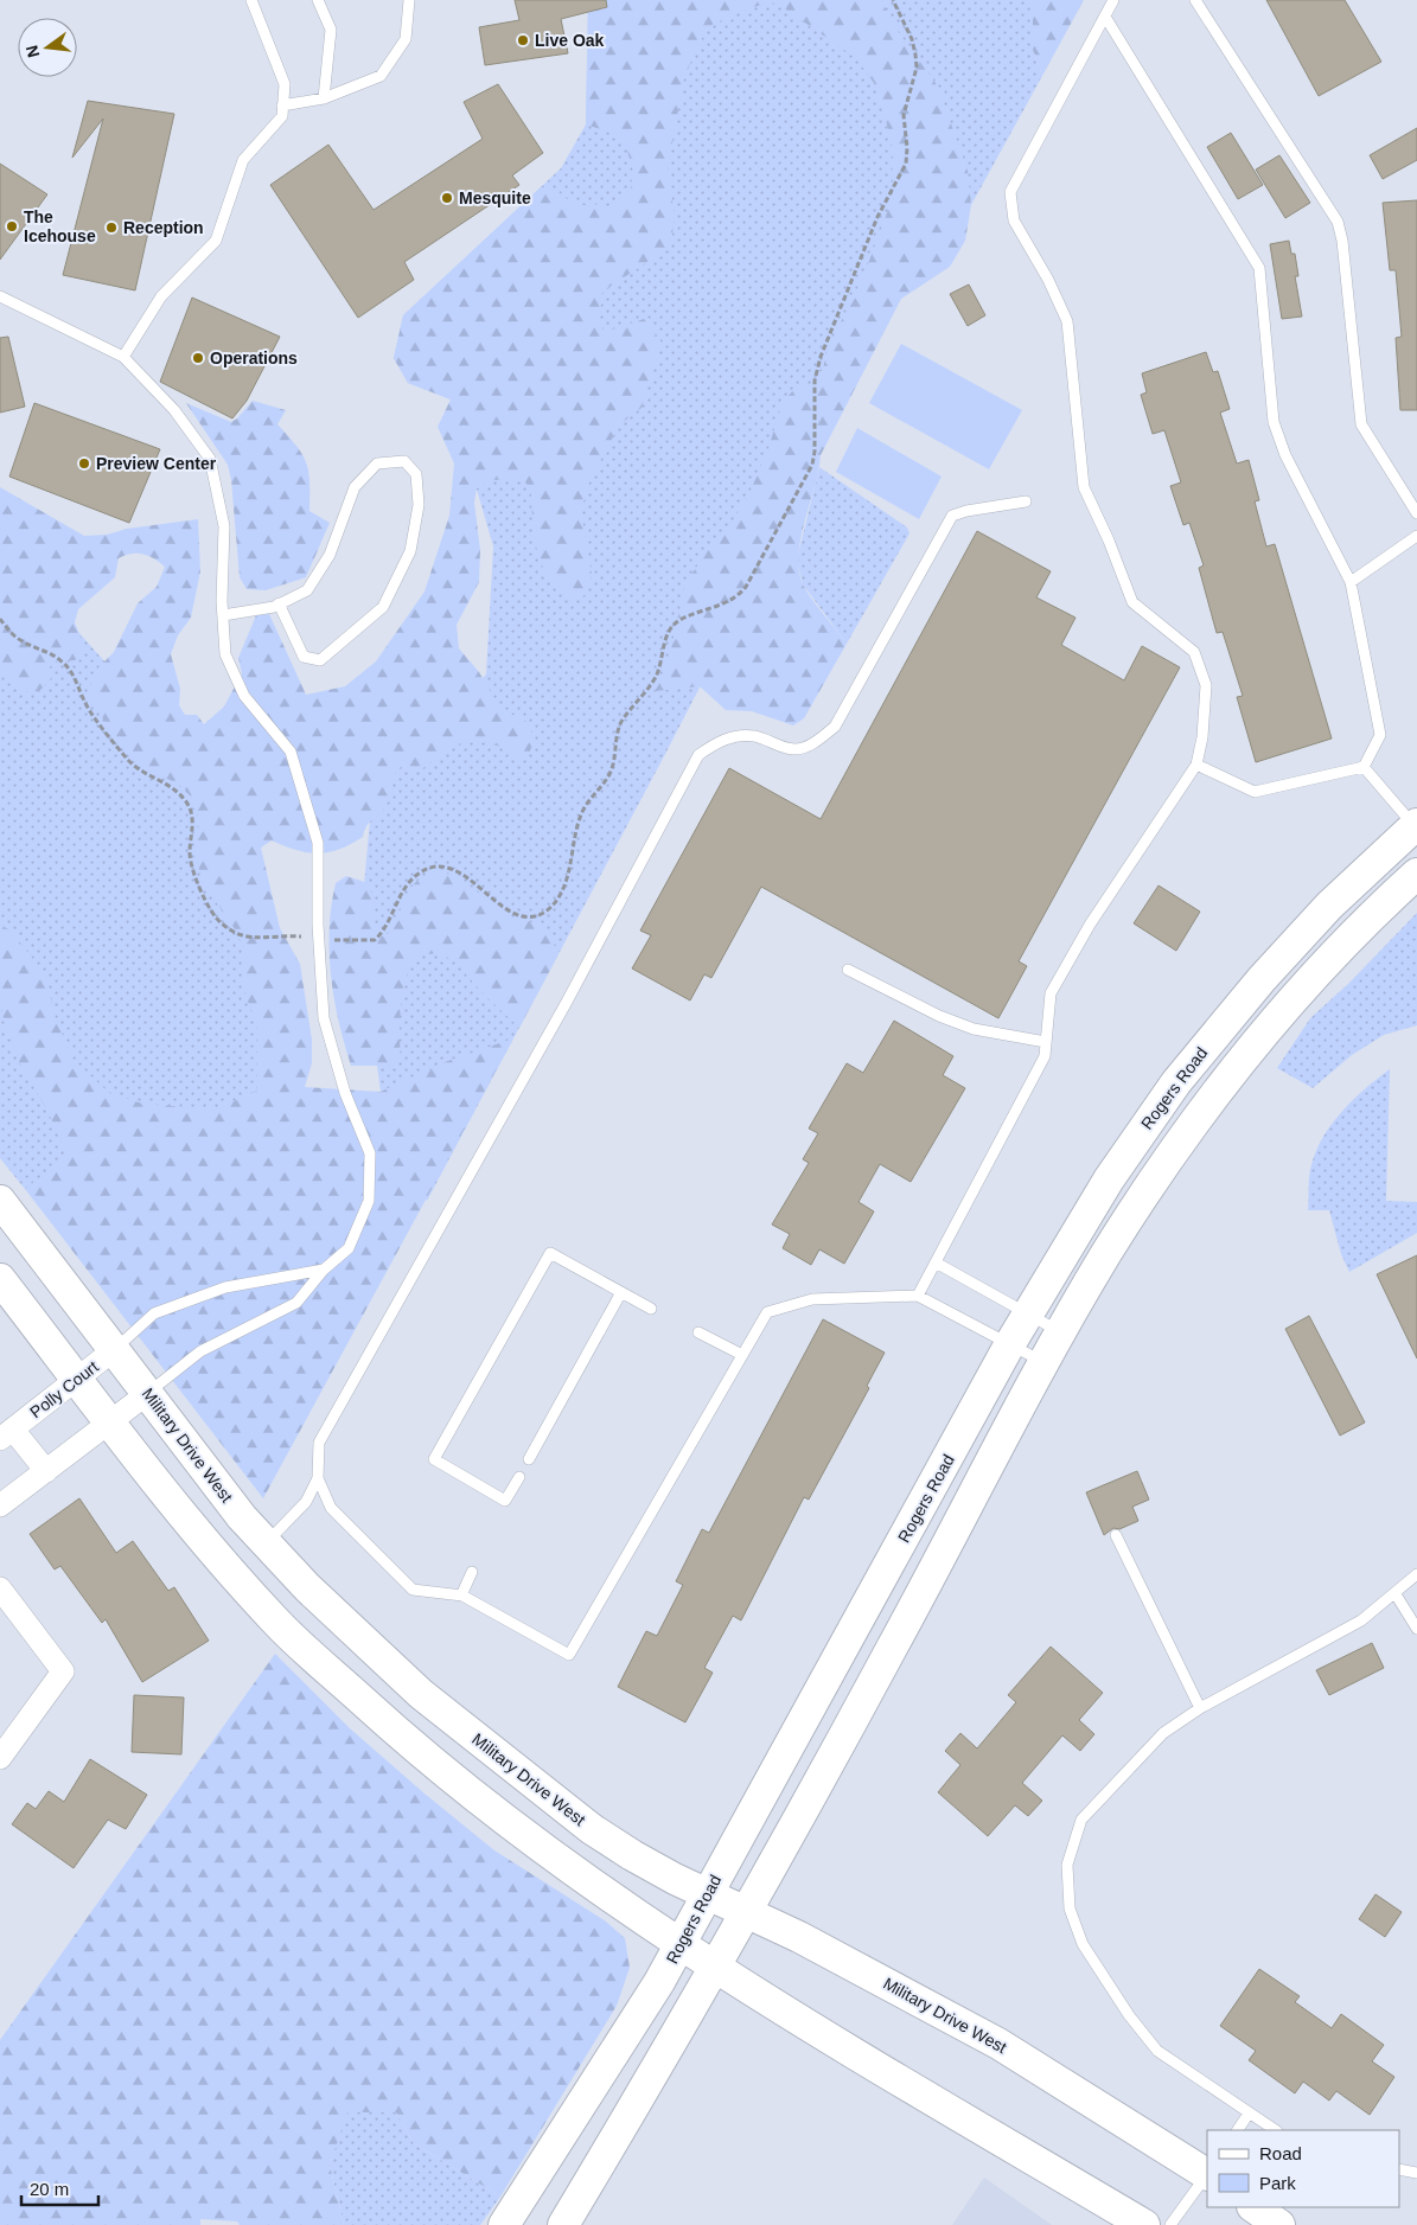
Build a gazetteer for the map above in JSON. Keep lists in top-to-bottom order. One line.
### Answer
{"streets":{"main road":["Rogers Road","Military Drive West"],"street":["Polly Court"]},"crossings":[["Rogers Road","Military Drive West"],["Polly Court","Military Drive West"]],"places":["Live Oak","Mesquite","The Icehouse","Reception","Operations","Preview Center"],"legend":["Road","Park"],"scale_bar":"20 m","north":"left"}
